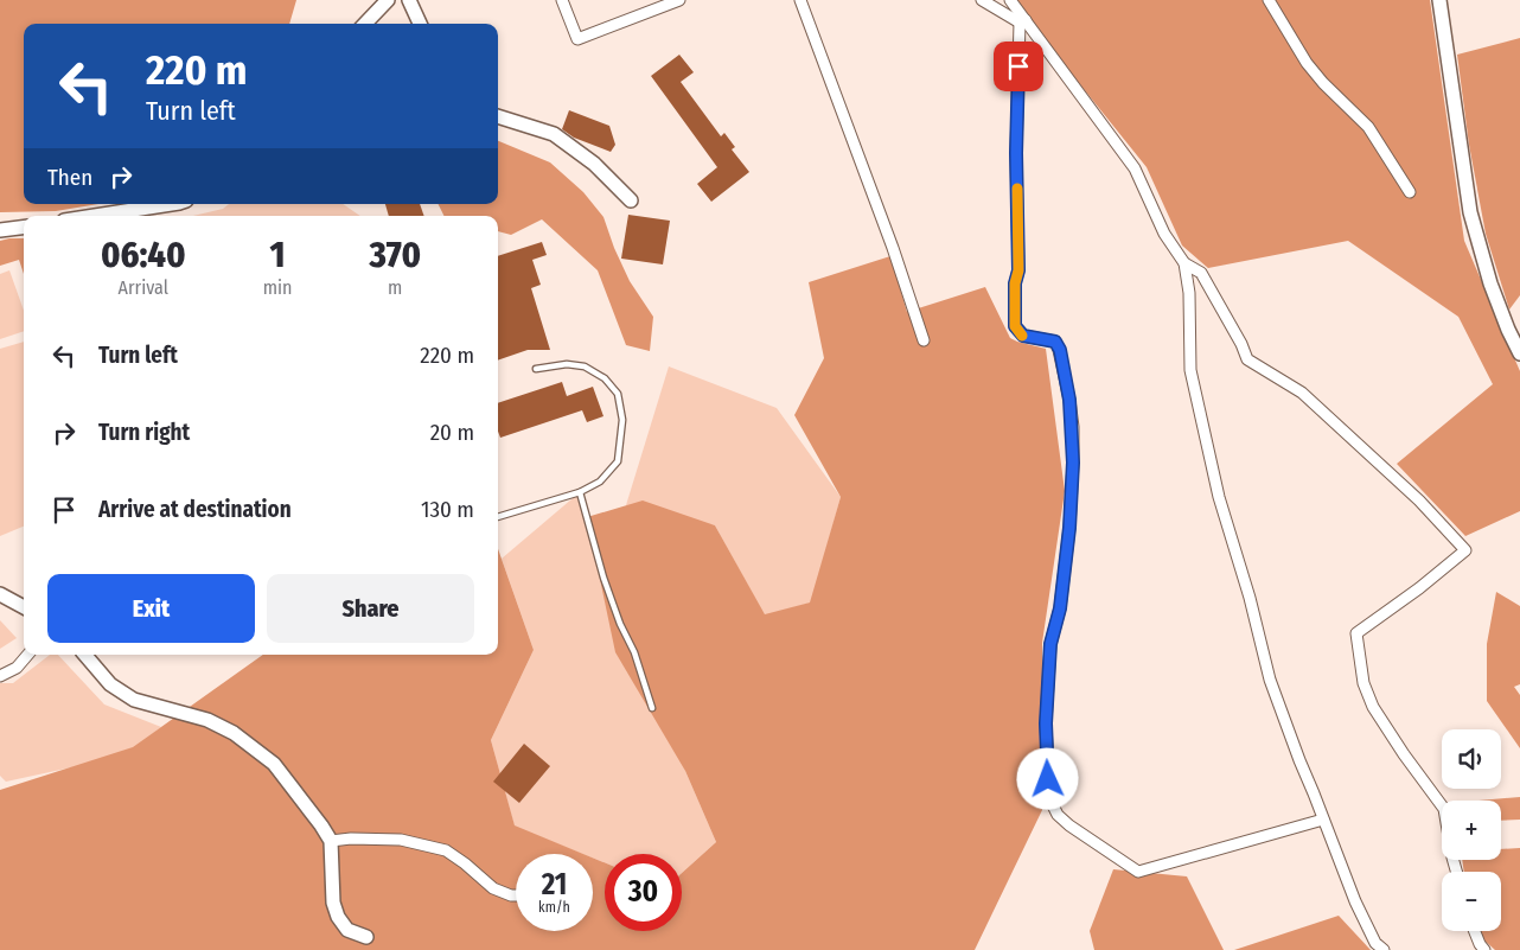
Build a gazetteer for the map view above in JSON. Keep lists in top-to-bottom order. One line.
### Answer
{"page":{"turn":["220 m","Turn left"],"then":"Then","eta":["06:40","Arrival","1","min","370","m"],"list":[{"name":"Turn left","value":"220 m"},{"name":"Turn right","value":"20 m"},{"name":"Arrive at destination","value":"130 m"}],"buttons":["Exit","Share"],"map_buttons":["+","−"],"speed":"21 km/h","limit":"30"}}
